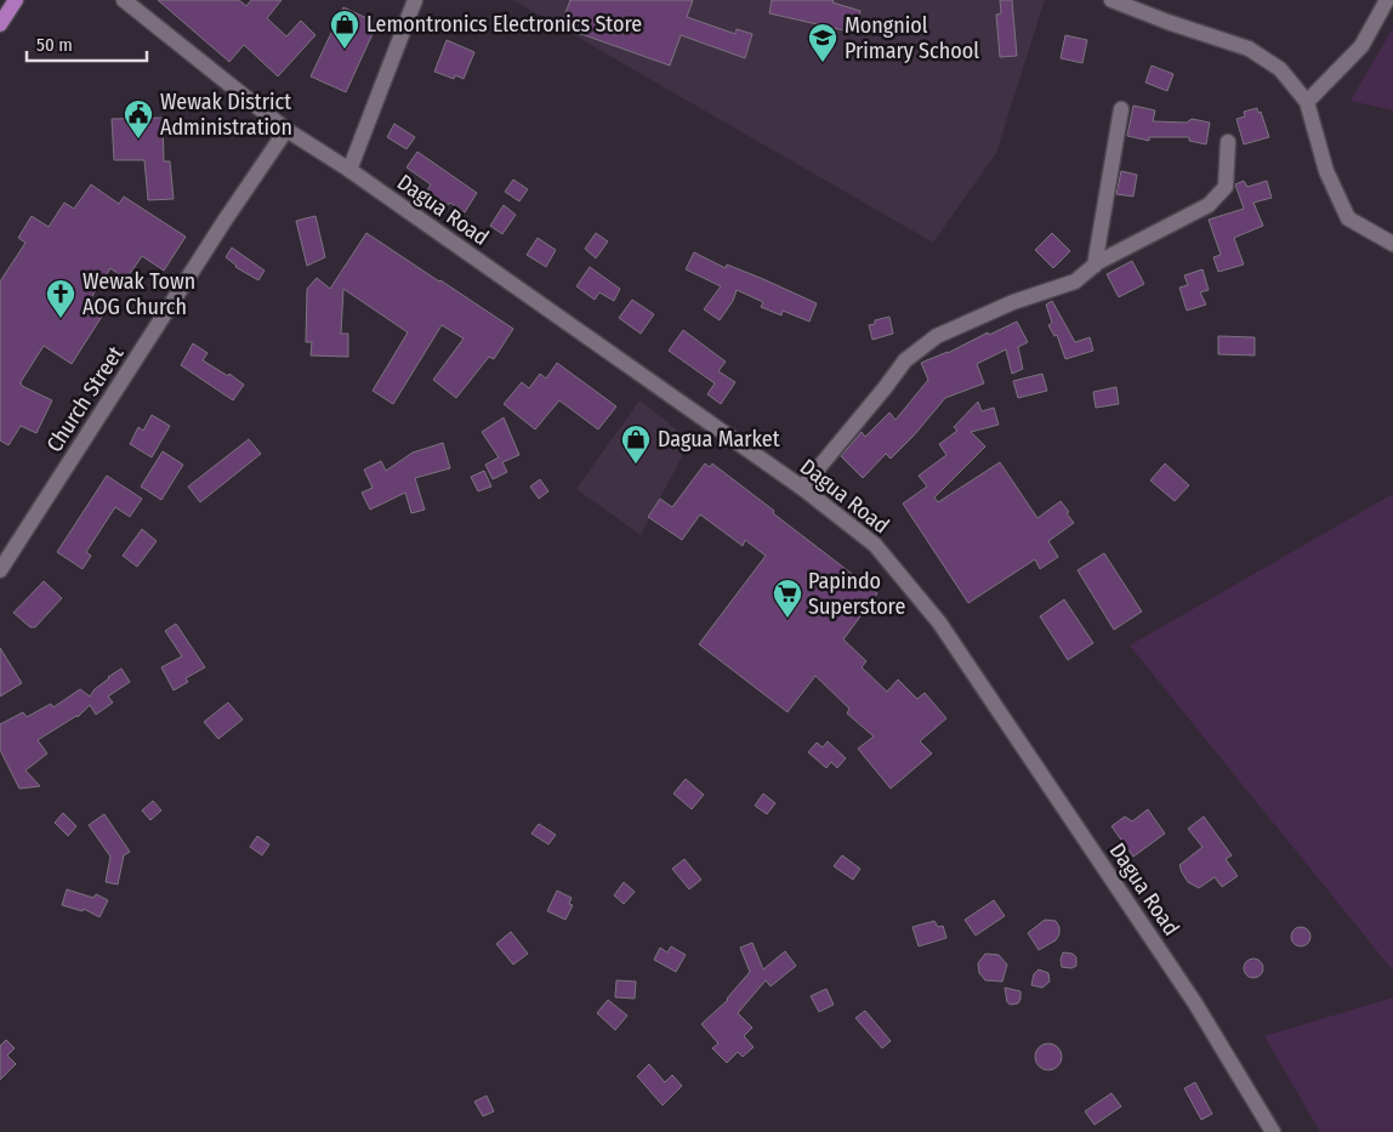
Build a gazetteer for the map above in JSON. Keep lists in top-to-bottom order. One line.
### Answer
{"streets":{"street":["Dagua Road","Church Street"]},"crossings":[["Dagua Road","Church Street"]],"places":{"shop":["Lemontronics Electronics Store","Dagua Market"],"school or university":["Mongniol Primary School"],"public building":["Wewak District Administration"],"church":["Wewak Town AOG Church"],"supermarket":["Papindo Superstore"]},"scale_bar":"50 m"}
